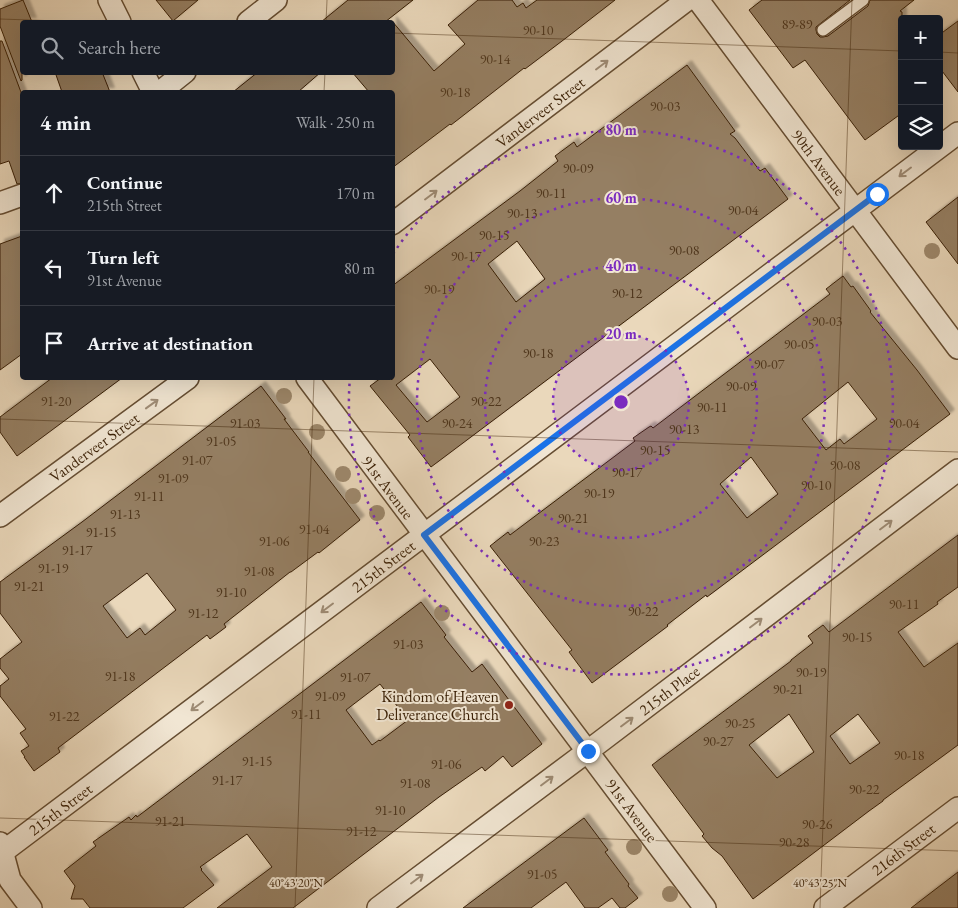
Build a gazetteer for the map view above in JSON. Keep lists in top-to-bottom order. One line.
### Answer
{"streets":{"street":["Vanderveer Street","90th Avenue","91st Avenue","215th Street","215th Place","216th Street"]},"crossings":[["90th Avenue","215th Street"],["91st Avenue","215th Street"],["91st Avenue","215th Place"]],"one_way":["Vanderveer Street","215th Street","215th Place"],"places":["Kindom of Heaven Deliverance Church"],"house_numbers":["89-89","90-10","90-14","90-18","90-03","90-09","90-11","90-04","90-13","90-15","90-08","90-17","90-19","90-12","90-03","90-05","90-18","90-07","90-09","91-20","90-22","90-11","91-03","90-24","90-04","90-13","91-05","90-15","91-07","90-08","90-17","91-09","90-10","90-19","91-11","91-13","90-21","91-04","91-15","91-06","90-23","91-17","91-19","91-08","91-21","91-10","90-11","90-22","91-12","90-15","91-03","90-19","91-18","91-07","90-21","91-09","91-11","91-22","90-25","90-27","90-18","91-15","91-06","91-17","91-08","90-22","91-10","91-21","90-26","91-12","90-28","91-05"],"page":{"map_buttons":["+","−"],"search":"Search here","heading":["4 min","Walk · 250 m"],"list":[["Continue","215th Street","170 m"],["Turn left","91st Avenue","80 m"],"Arrive at destination"]},"coordinates":["40°43'20\"N","40°43'25\"N"],"rings":["80 m","60 m","40 m","20 m"]}
